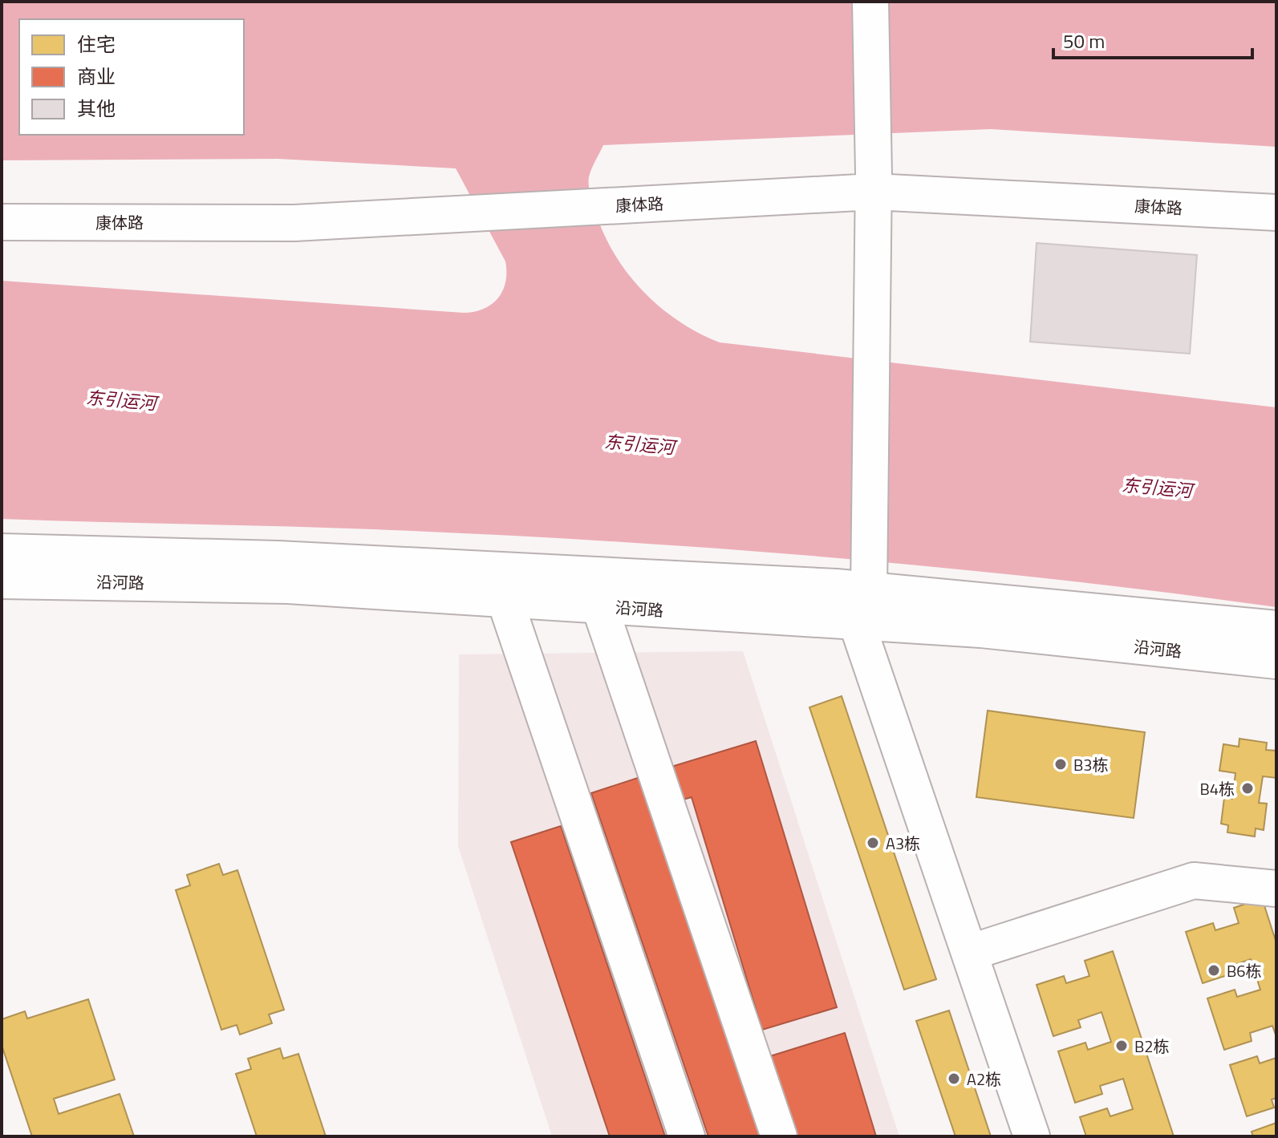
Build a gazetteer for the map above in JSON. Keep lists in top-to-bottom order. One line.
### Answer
{"streets":{"street":["康体路","沿河路"]},"water":["东引运河"],"places":["B3栋","B4栋","A3栋","B6栋","B2栋","A2栋"],"legend":["住宅","商业","其他"],"scale_bar":"50 m"}
